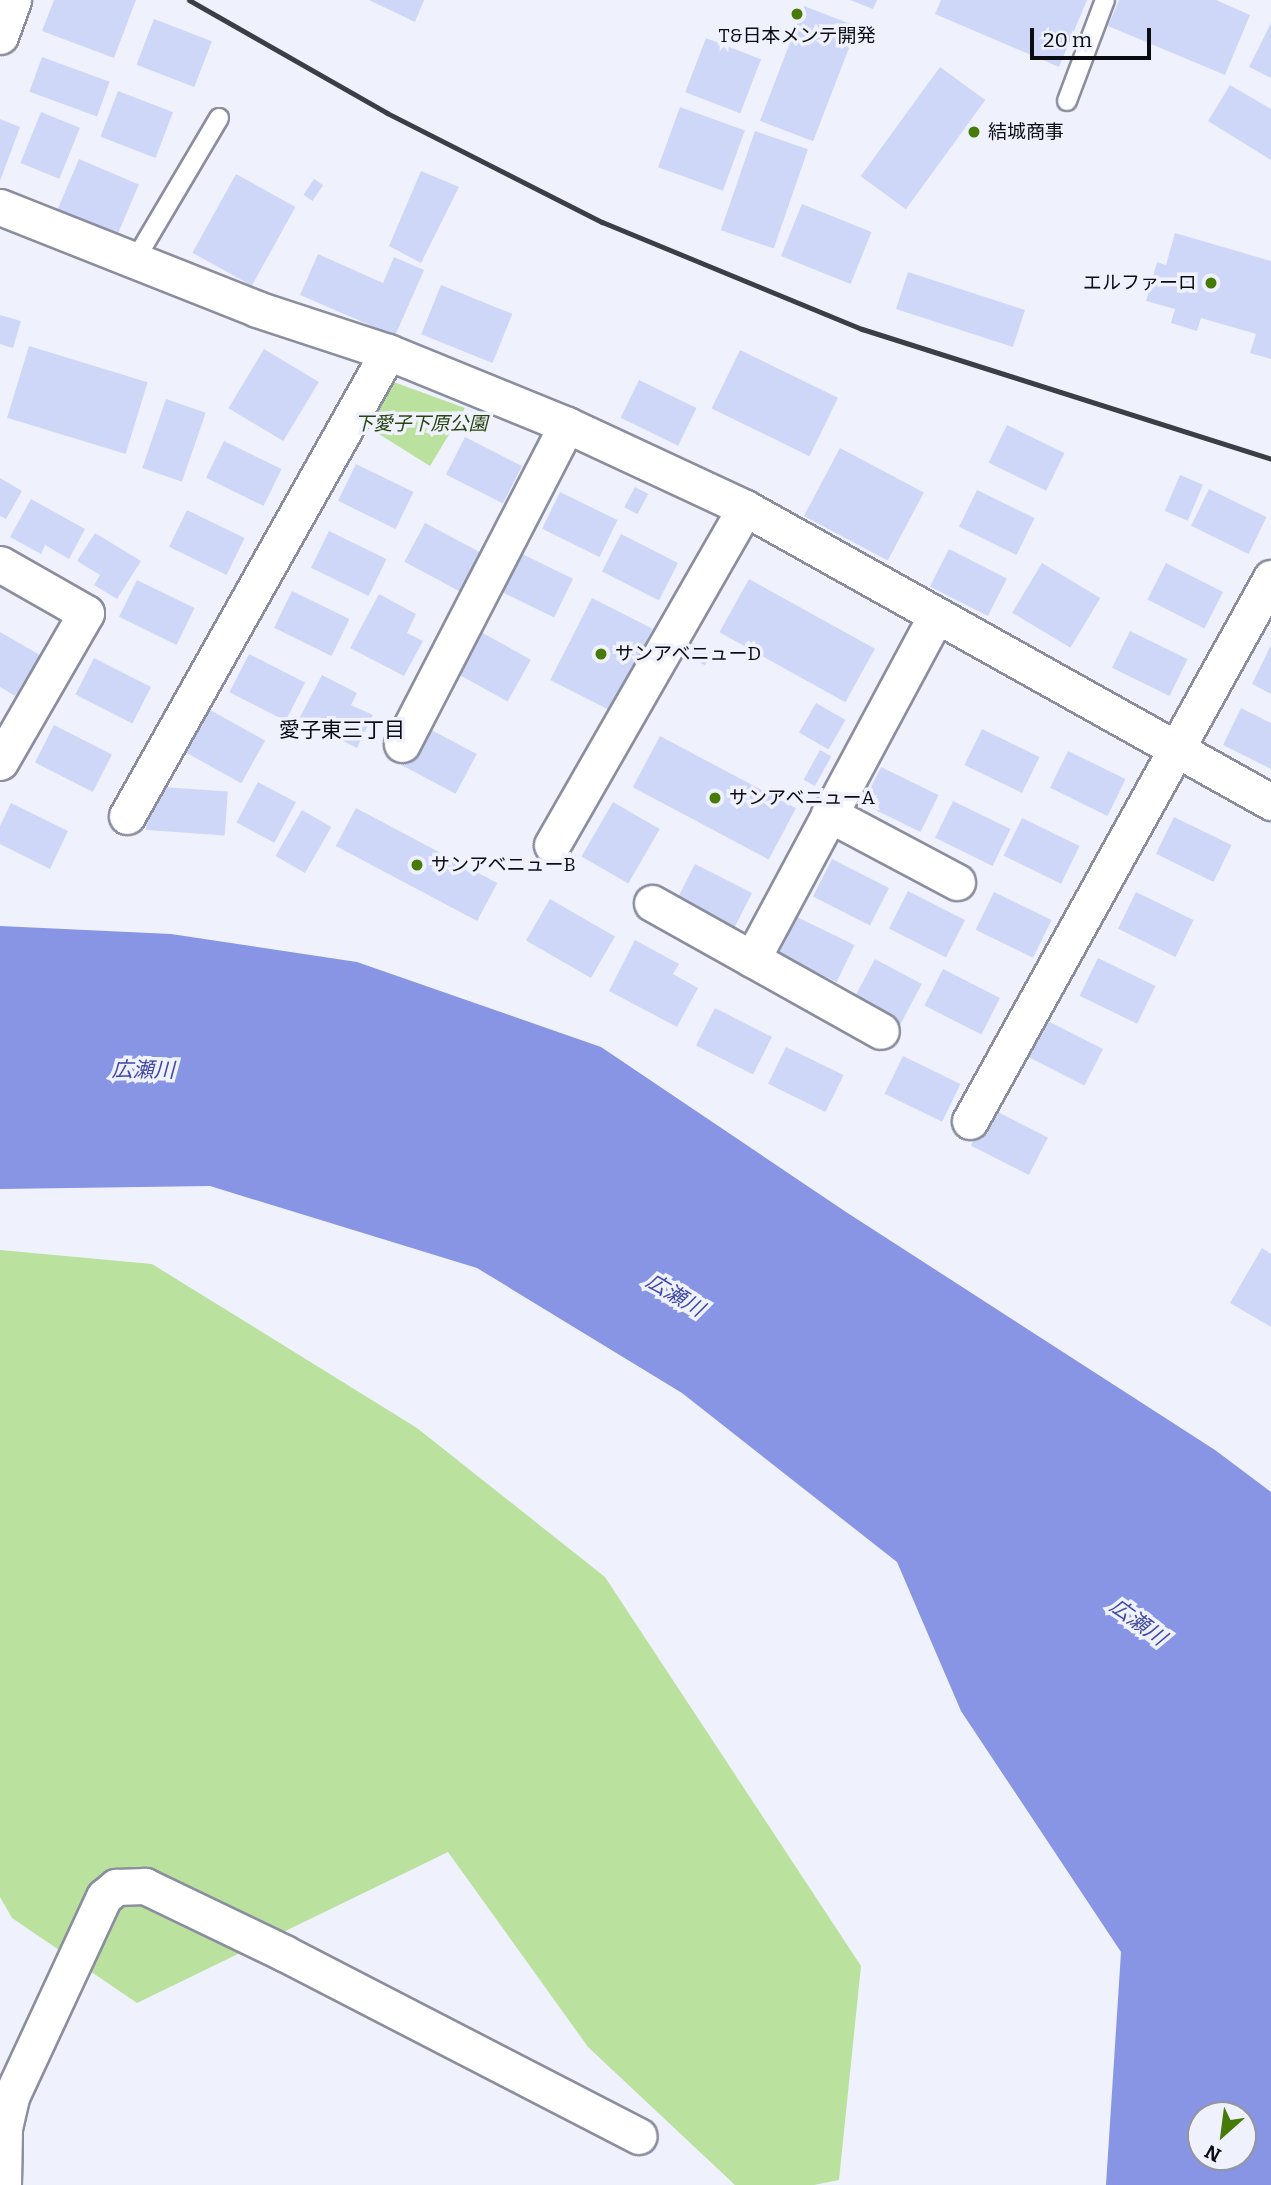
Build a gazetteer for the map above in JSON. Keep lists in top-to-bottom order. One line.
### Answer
{"districts":["愛子東三丁目"],"water":["広瀬川"],"parks":["下愛子下原公園"],"places":["T&日本メンテ開発","結城商事","エルファーロ","サンアベニューD","サンアベニューA","サンアベニューB"],"scale_bar":"20 m","north":"bottom left"}
